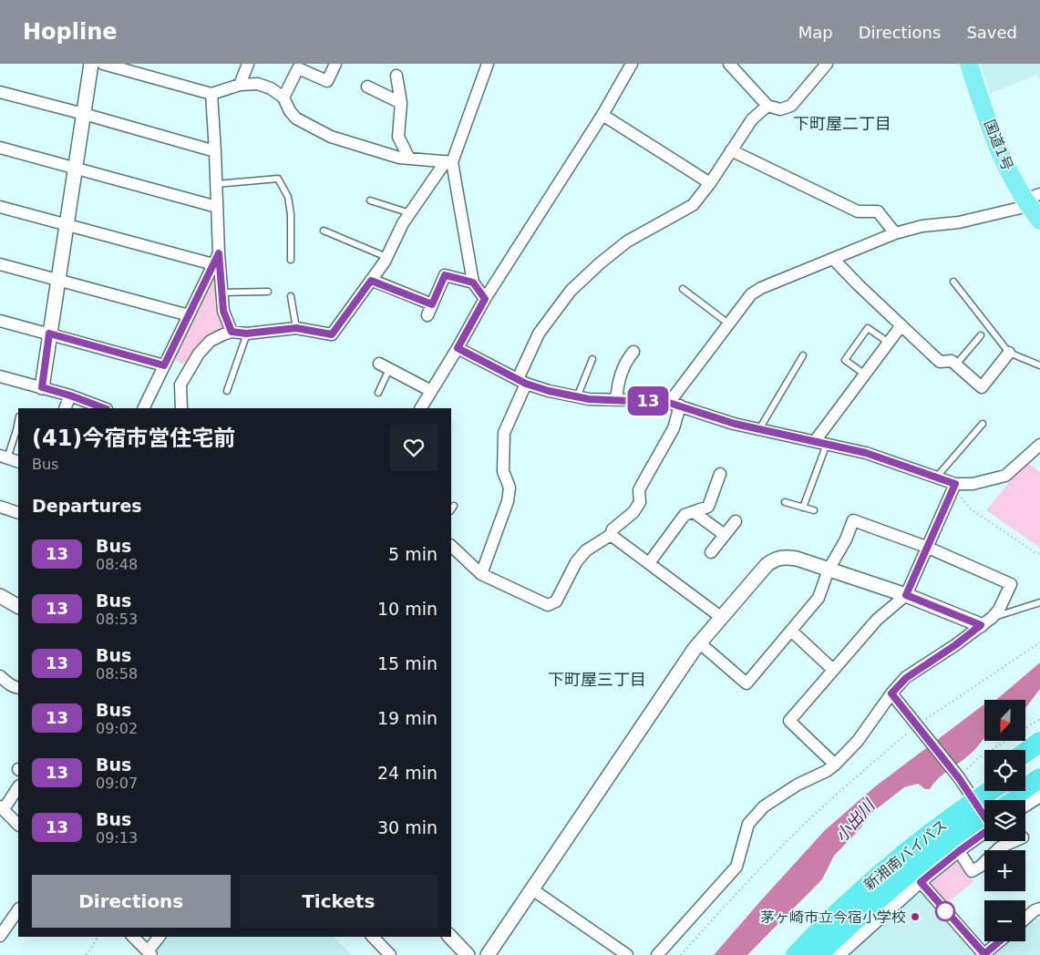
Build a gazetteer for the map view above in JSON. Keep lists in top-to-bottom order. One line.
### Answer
{"streets":{"highway":["国道1号","新湘南バイパス"]},"districts":["下町屋二丁目","下町屋三丁目"],"water":["小出川"],"places":["茅ヶ崎市立今宿小学校"],"lines":["bus line 13"],"north":"bottom left","page":{"header":"Hopline","nav":["Map","Directions","Saved"],"on_map":"13","heading":[["(41)今宿市営住宅前","Bus"],"Departures"],"list":[{"mark":"13","name":"Bus","note":"08:48","value":"5 min"},{"mark":"13","name":"Bus","note":"08:53","value":"10 min"},{"mark":"13","name":"Bus","note":"08:58","value":"15 min"},{"mark":"13","name":"Bus","note":"09:02","value":"19 min"},{"mark":"13","name":"Bus","note":"09:07","value":"24 min"},{"mark":"13","name":"Bus","note":"09:13","value":"30 min"}],"map_buttons":["+","−"],"buttons":["Directions","Tickets"]}}
